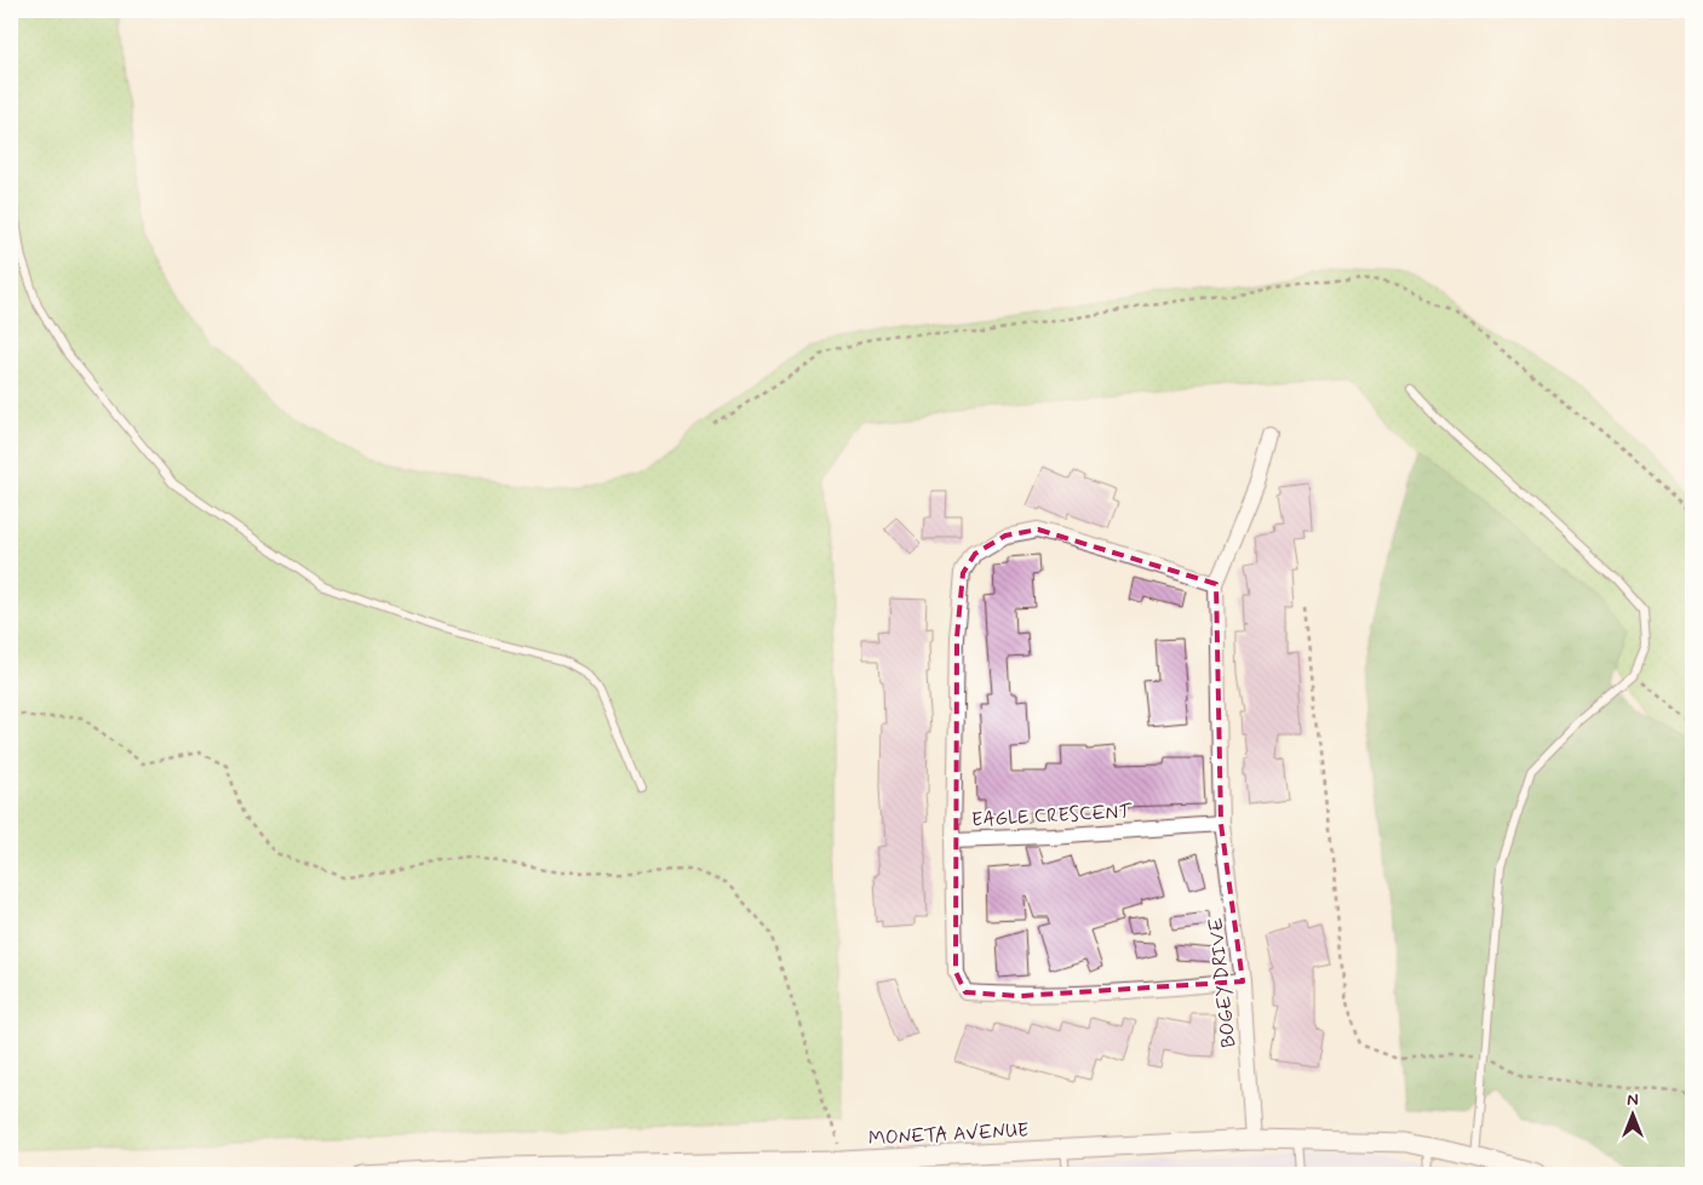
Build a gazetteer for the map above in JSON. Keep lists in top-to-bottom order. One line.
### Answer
{"streets":{"street":["EAGLE CRESCENT","BOGEY DRIVE","MONETA AVENUE"]},"crossings":[["EAGLE CRESCENT","BOGEY DRIVE"],["BOGEY DRIVE","MONETA AVENUE"]],"north":"top"}
